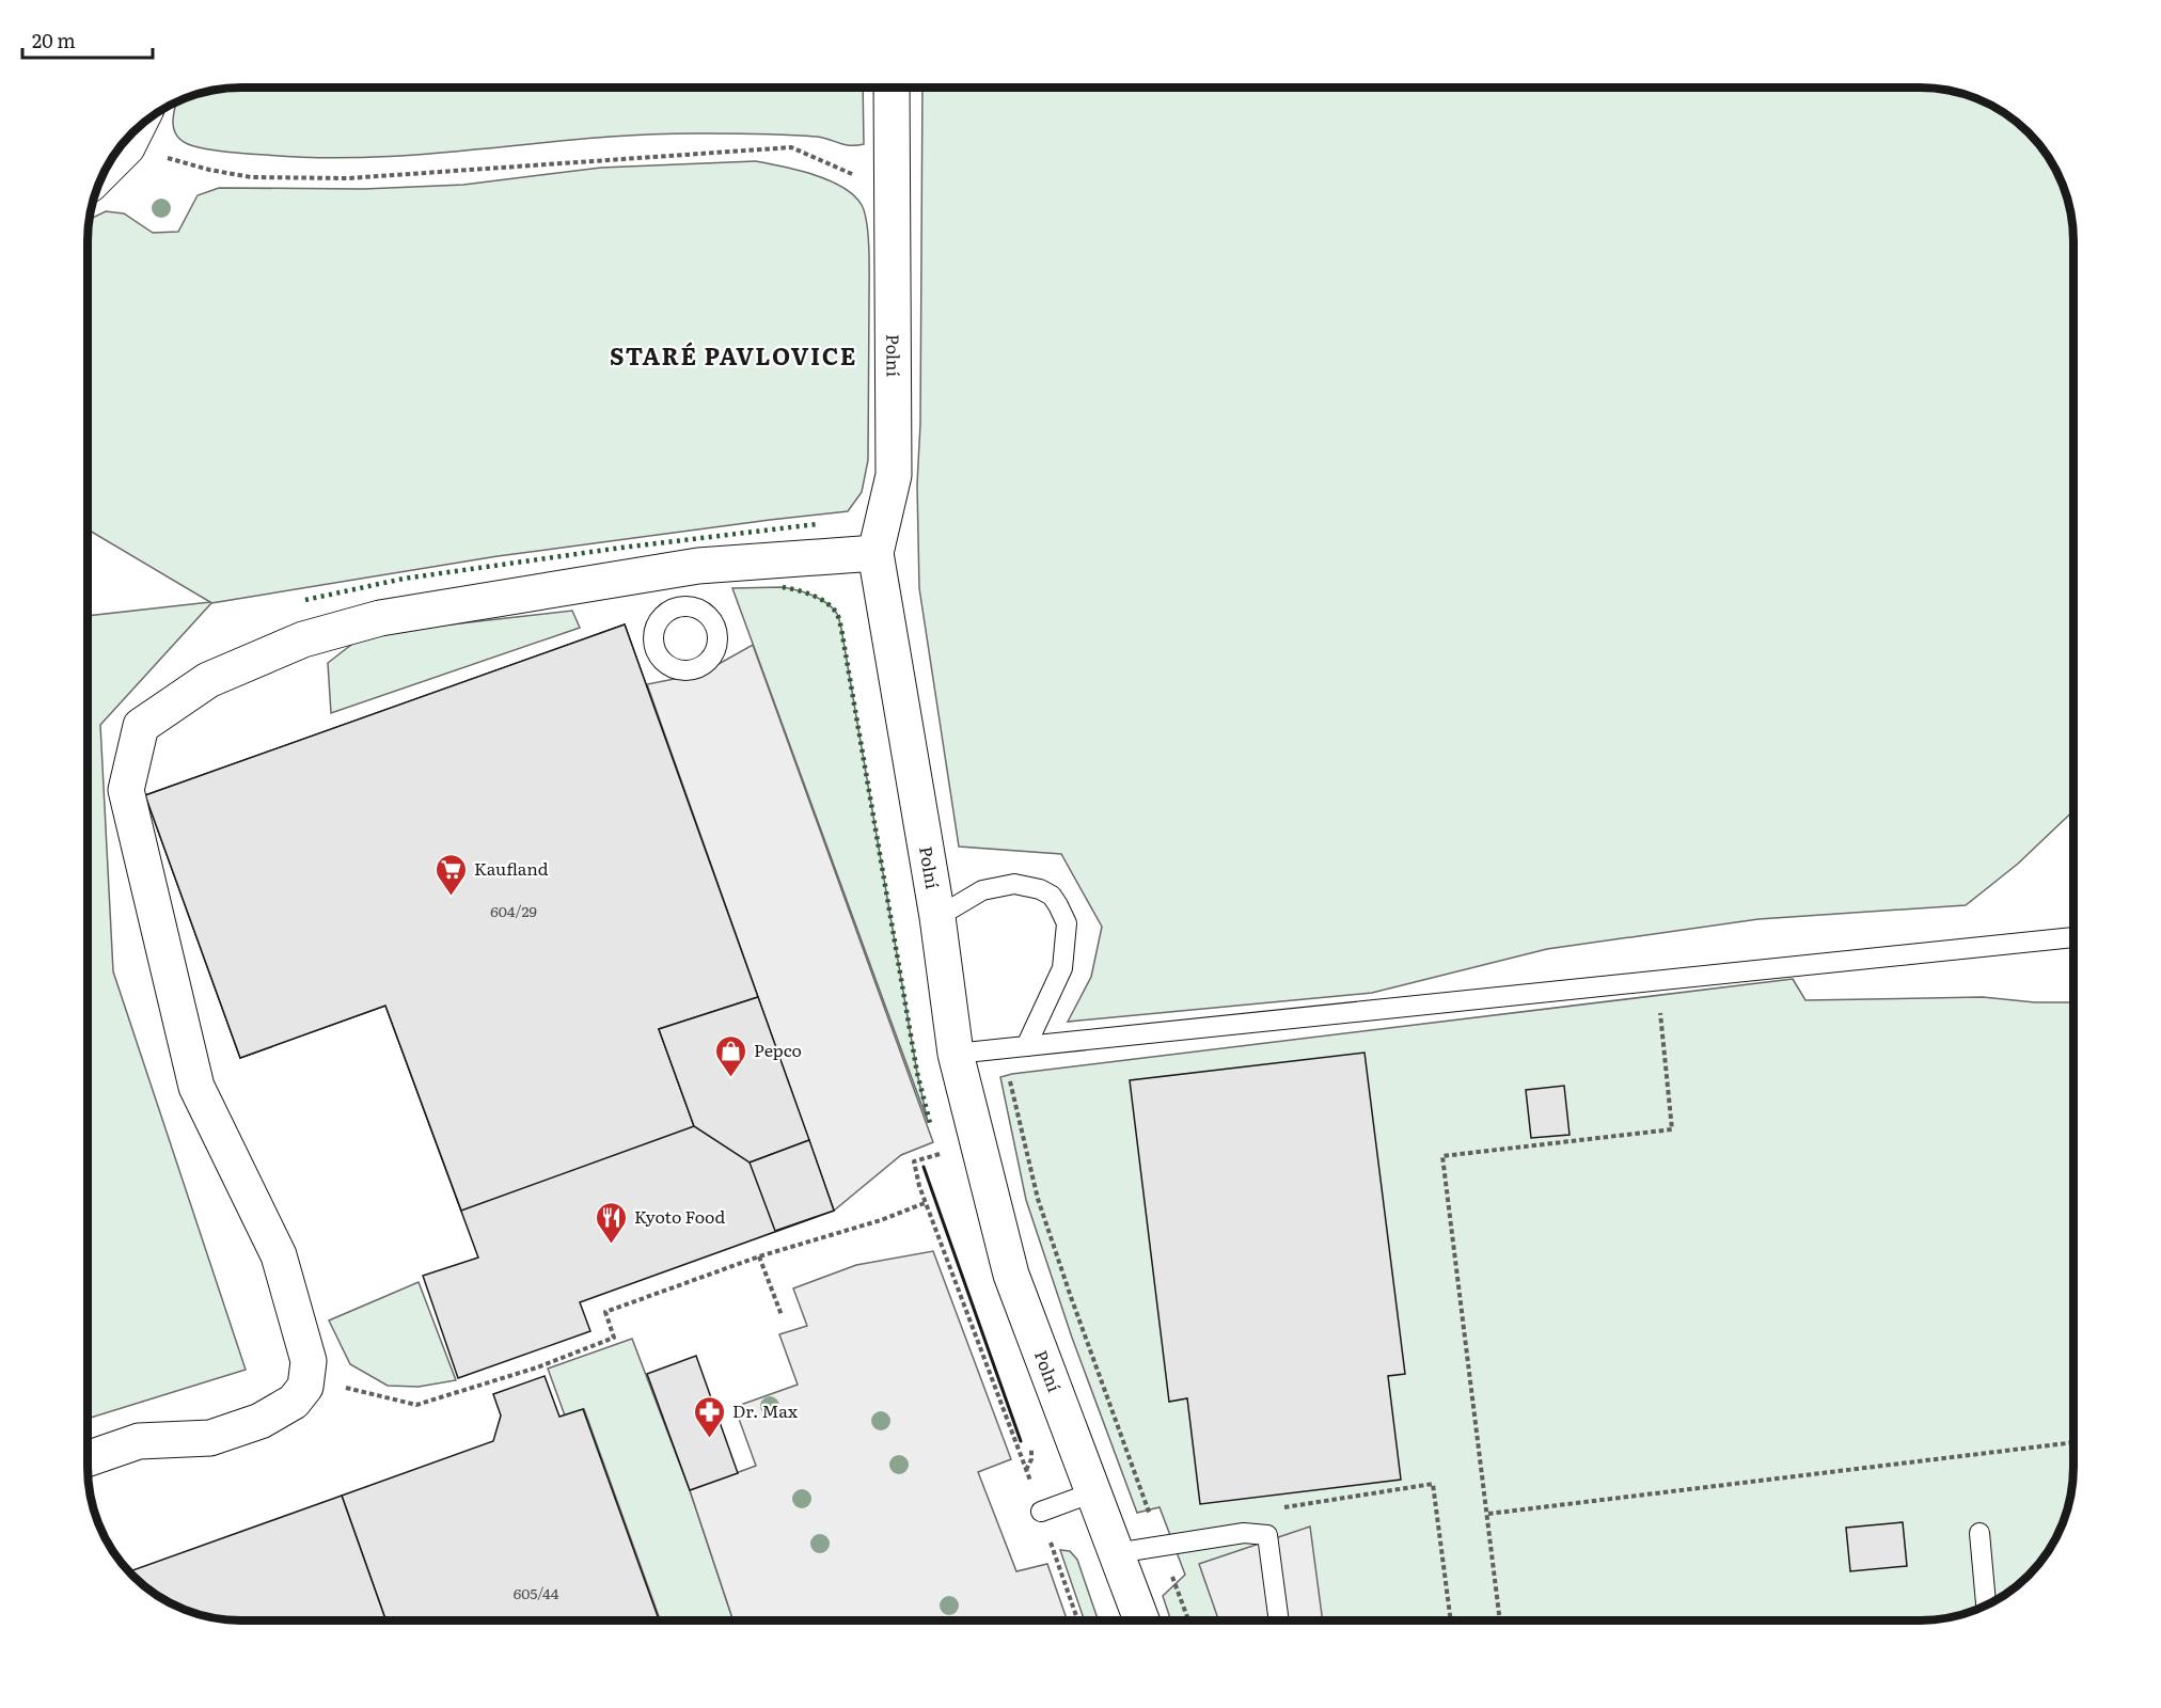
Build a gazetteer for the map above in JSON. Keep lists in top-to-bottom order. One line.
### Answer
{"streets":{"street":["Polní"]},"districts":["STARÉ PAVLOVICE"],"places":{"supermarket":["Kaufland"],"shop":["Pepco"],"restaurant":["Kyoto Food"],"pharmacy":["Dr. Max"]},"house_numbers":["604/29","605/44"],"scale_bar":"20 m"}
